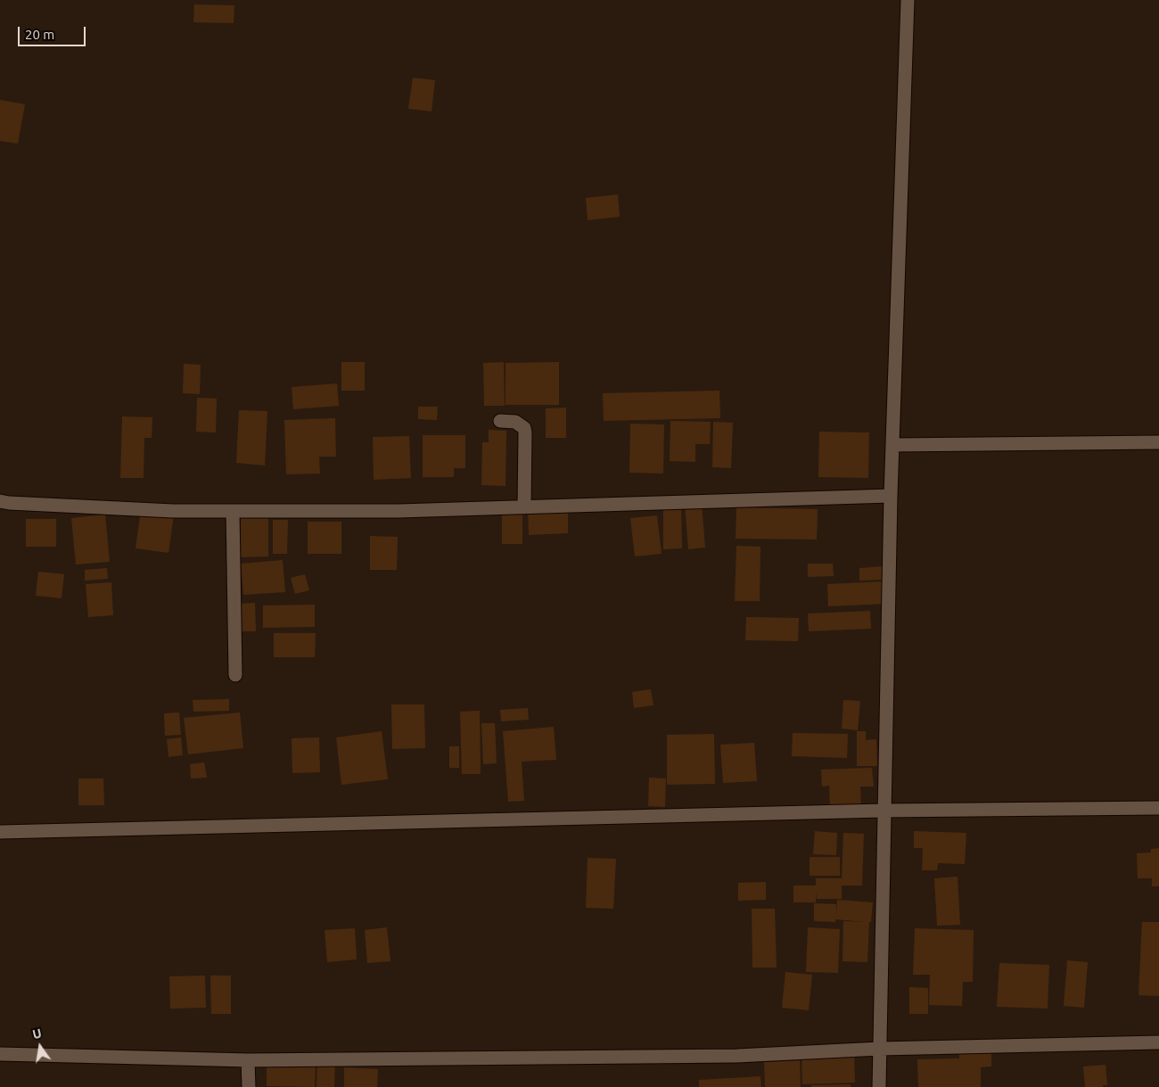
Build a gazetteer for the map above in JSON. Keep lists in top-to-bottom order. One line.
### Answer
{"scale_bar":"20 m","north":"top"}
